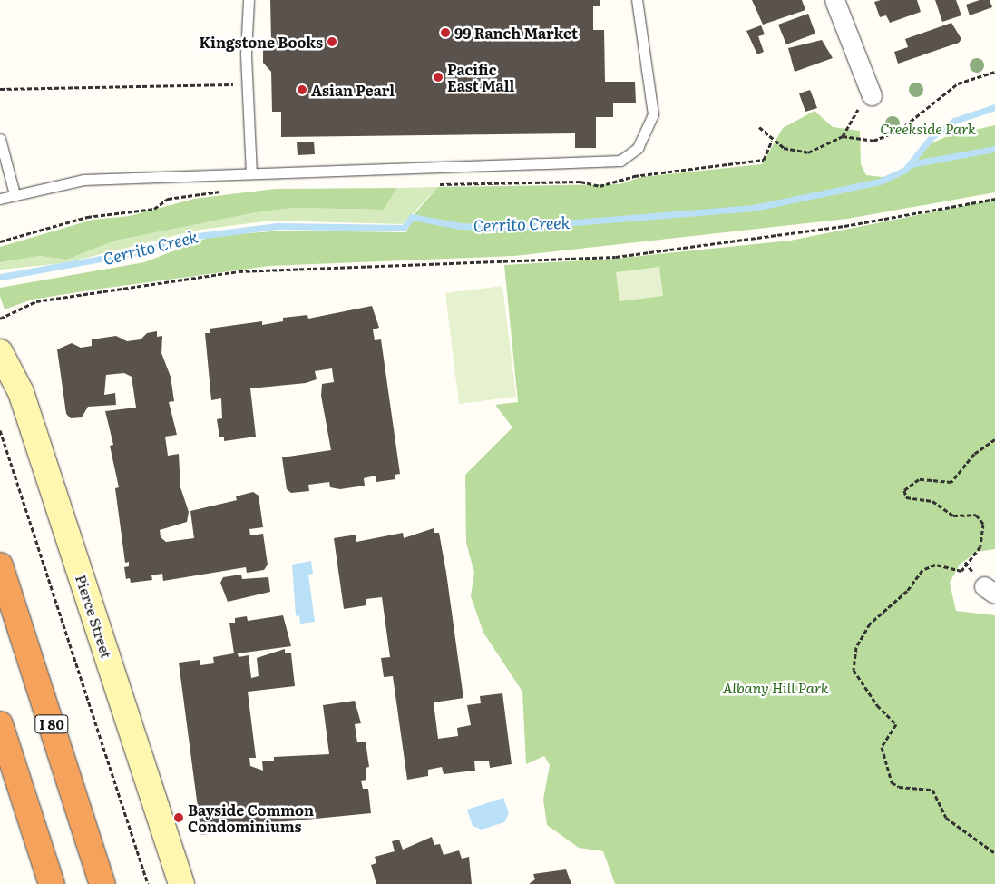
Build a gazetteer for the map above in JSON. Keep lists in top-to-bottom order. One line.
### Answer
{"streets":{"highway":["I 80"],"street":["Pierce Street"]},"water":["Cerrito Creek"],"parks":["Creekside Park","Albany Hill Park"],"places":["99 Ranch Market","Kingstone Books","Pacific East Mall","Asian Pearl","Bayside Common Condominiums"]}
